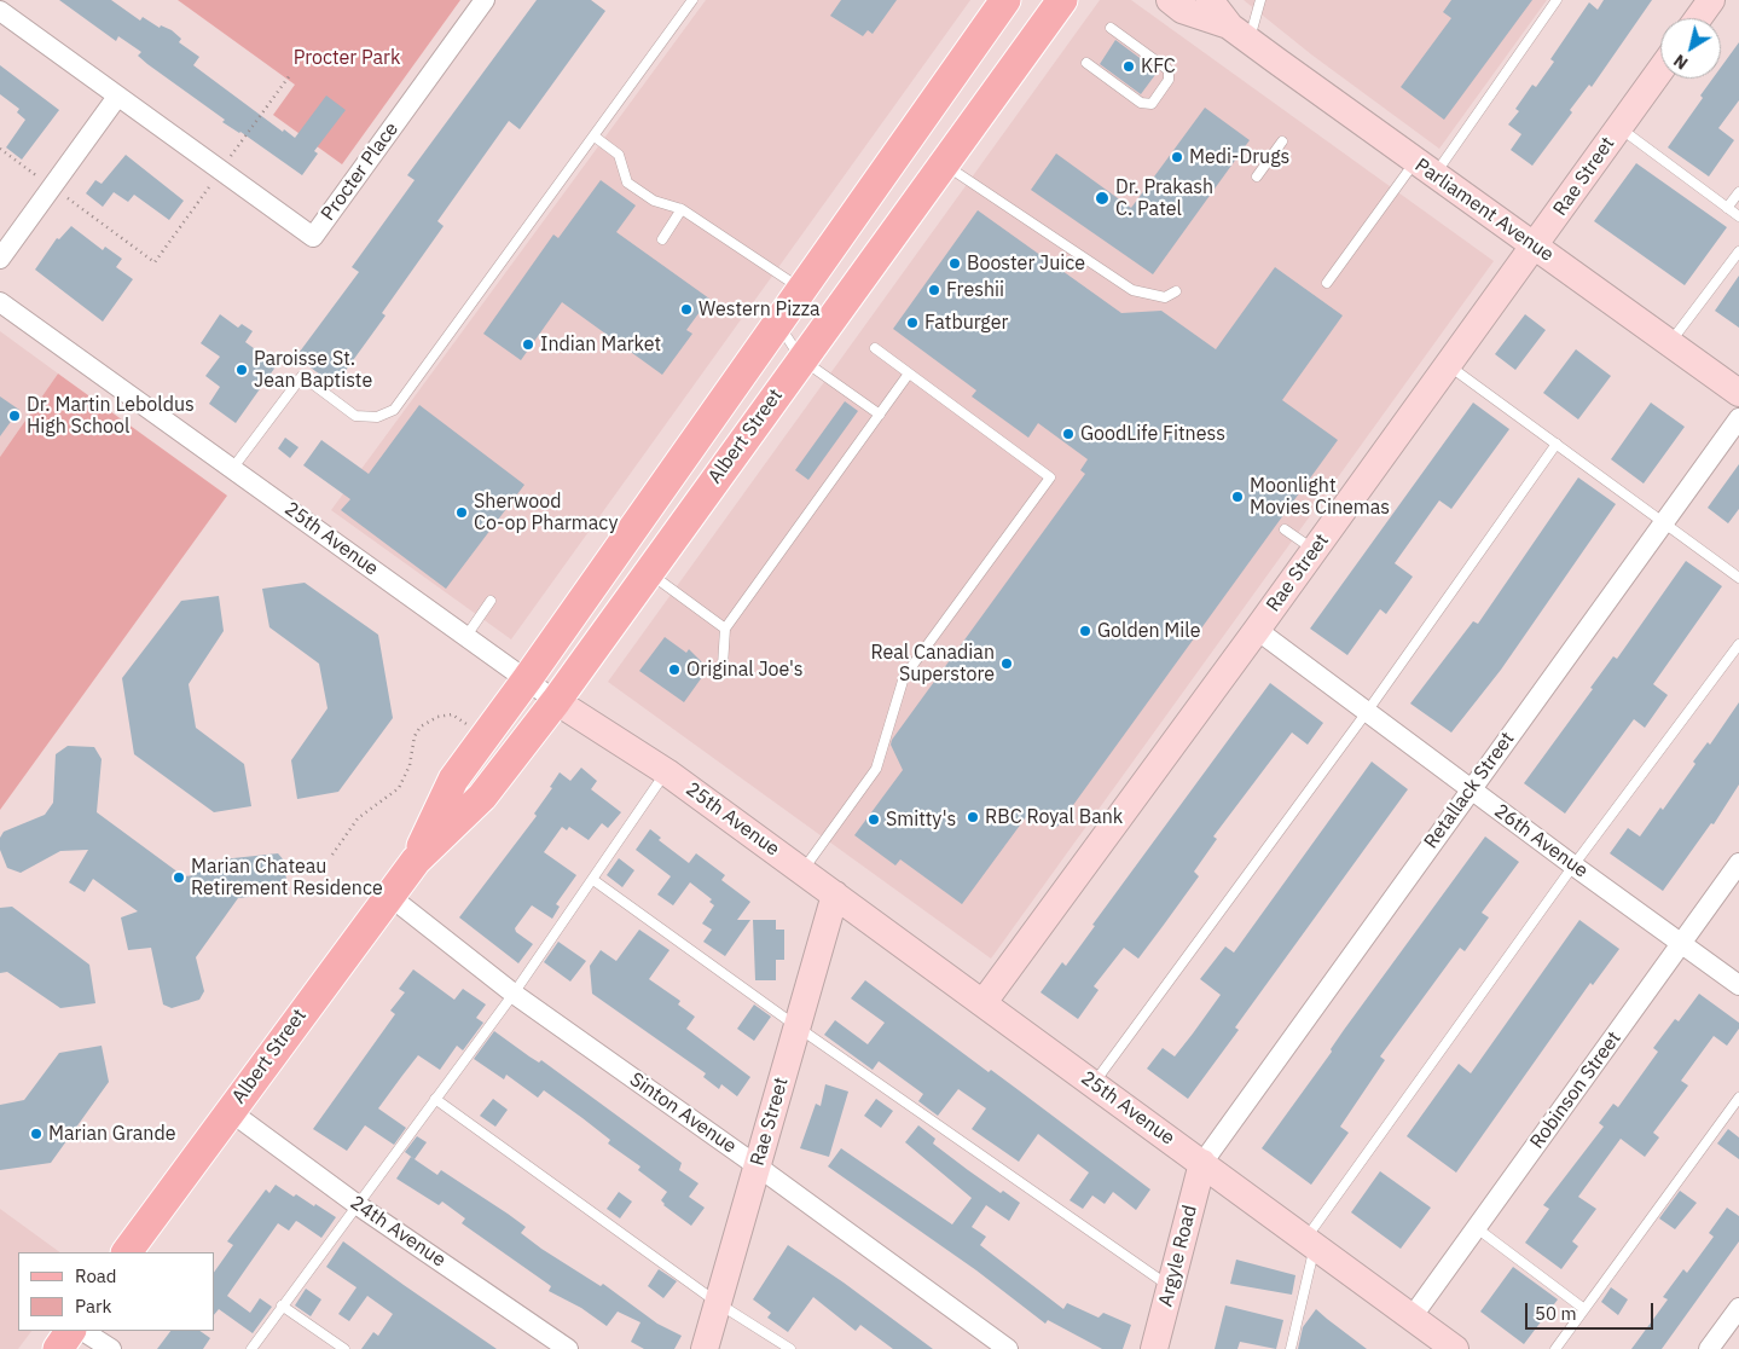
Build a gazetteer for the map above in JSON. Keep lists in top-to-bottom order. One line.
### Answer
{"streets":{"main road":["Albert Street"],"street":["Procter Place","Rae Street","Parliament Avenue","25th Avenue","Retallack Street","26th Avenue","Robinson Street","Sinton Avenue","24th Avenue","Argyle Road"]},"crossings":[["Rae Street","Parliament Avenue"],["Rae Street","25th Avenue"],["Rae Street","26th Avenue"],["Rae Street","Sinton Avenue"],["Albert Street","25th Avenue"],["Albert Street","Sinton Avenue"],["Albert Street","24th Avenue"],["25th Avenue","Retallack Street"],["25th Avenue","Robinson Street"],["25th Avenue","Argyle Road"],["Retallack Street","26th Avenue"],["Retallack Street","Argyle Road"],["26th Avenue","Robinson Street"]],"parks":["Procter Park"],"places":["KFC","Medi-Drugs","Dr. Prakash C. Patel","Booster Juice","Freshii","Western Pizza","Fatburger","Indian Market","Paroisse St. Jean Baptiste","Dr. Martin Leboldus High School","GoodLife Fitness","Moonlight Movies Cinemas","Sherwood Co-op Pharmacy","Golden Mile","Real Canadian Superstore","Original Joe's","RBC Royal Bank","Smitty's","Marian Chateau Retirement Residence","Marian Grande"],"legend":["Road","Park"],"scale_bar":"50 m","north":"bottom left"}
